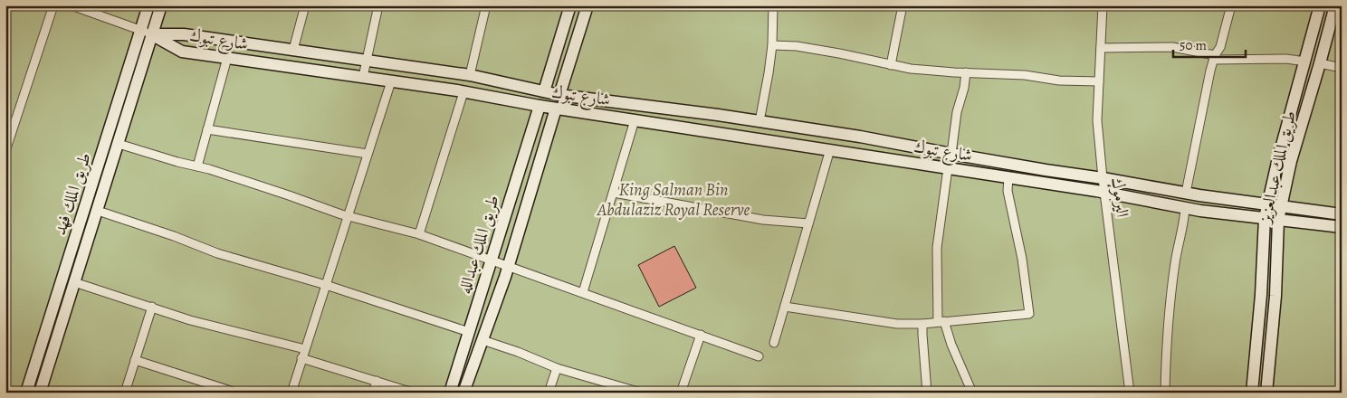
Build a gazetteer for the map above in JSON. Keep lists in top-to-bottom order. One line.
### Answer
{"streets":{"main road":["شارع تبوك","طريق الملك عبدالعزيز","طريق الملك فهد","طريق الملك عبدالله"],"street":["اليرموك"]},"crossings":[["شارع تبوك","طريق الملك عبدالعزيز"],["شارع تبوك","طريق الملك فهد"],["شارع تبوك","اليرموك"],["شارع تبوك","طريق الملك عبدالله"]],"parks":["King Salman Bin Abdulaziz Royal Reserve"],"scale_bar":"50 m"}
